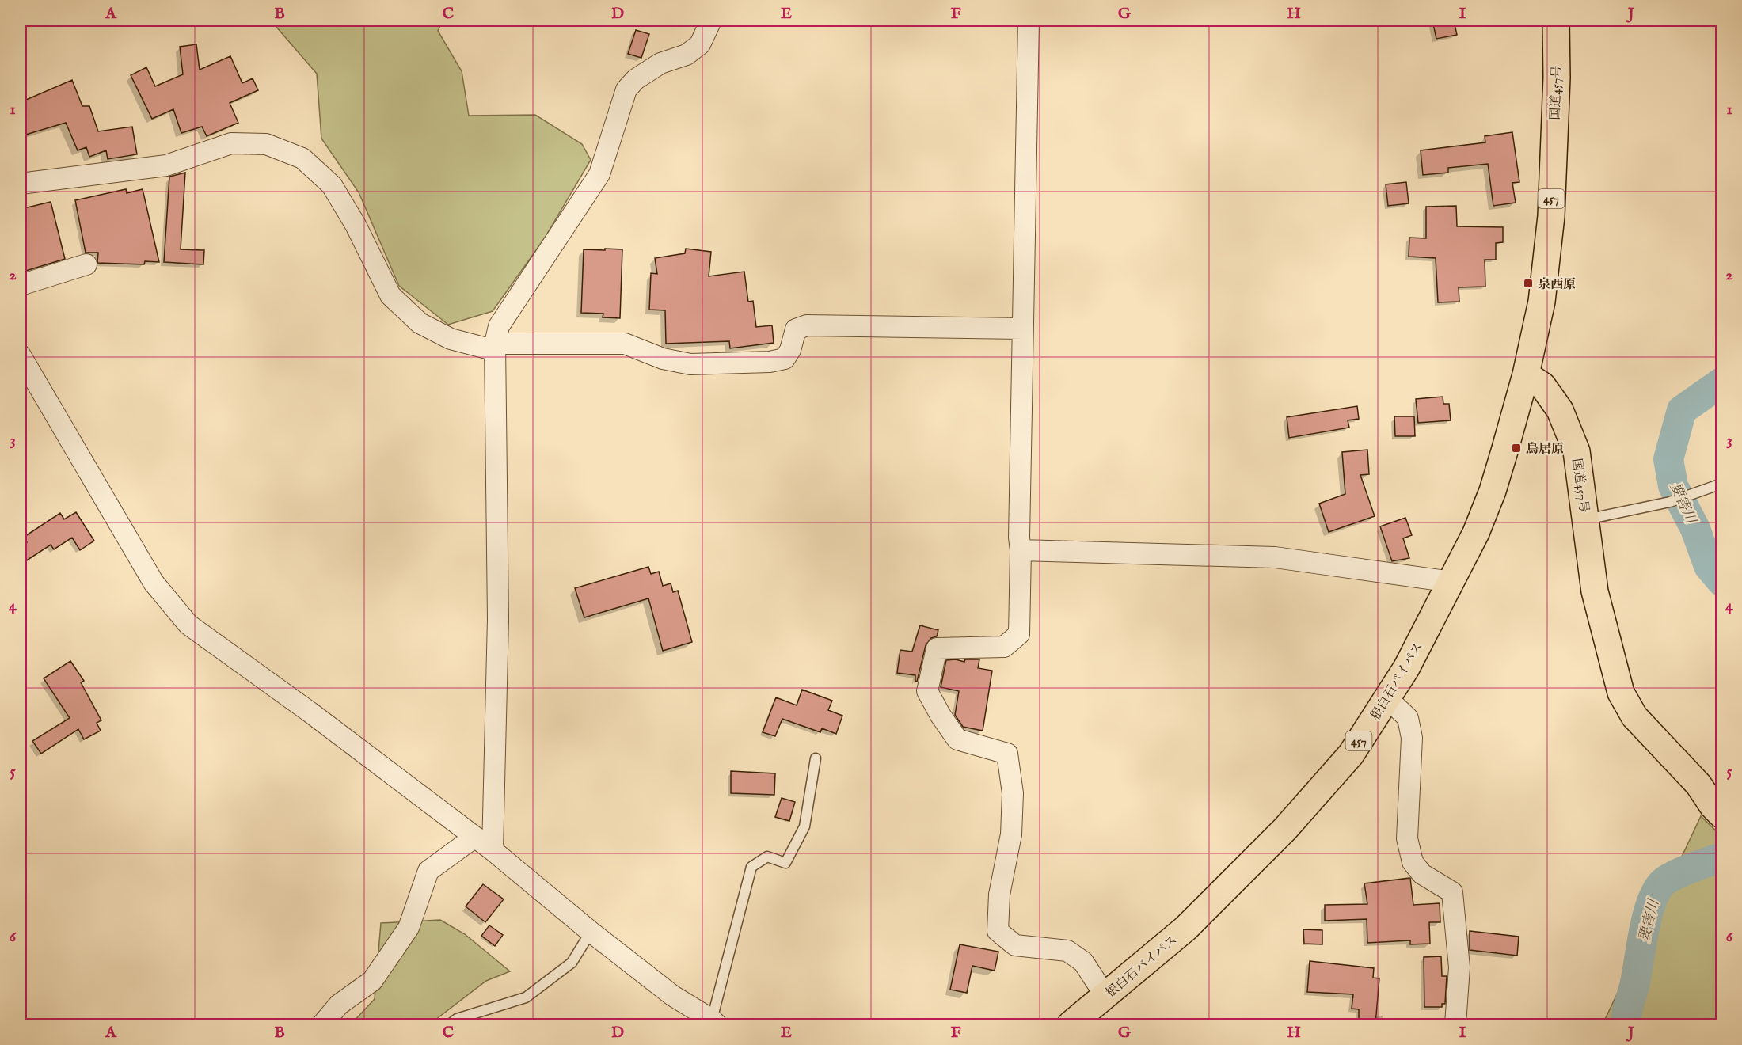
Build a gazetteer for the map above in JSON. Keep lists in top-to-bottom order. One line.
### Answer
{"streets":{"highway":["国道457号","457","根白石バイパス"]},"crossings":[["国道457号","根白石バイパス"]],"water":["要害川"],"places":{"transit":["泉西原","鳥居原"]},"grid":{"columns":["A","B","C","D","E","F","G","H","I","J"],"rows":["1","2","3","4","5","6"]}}
